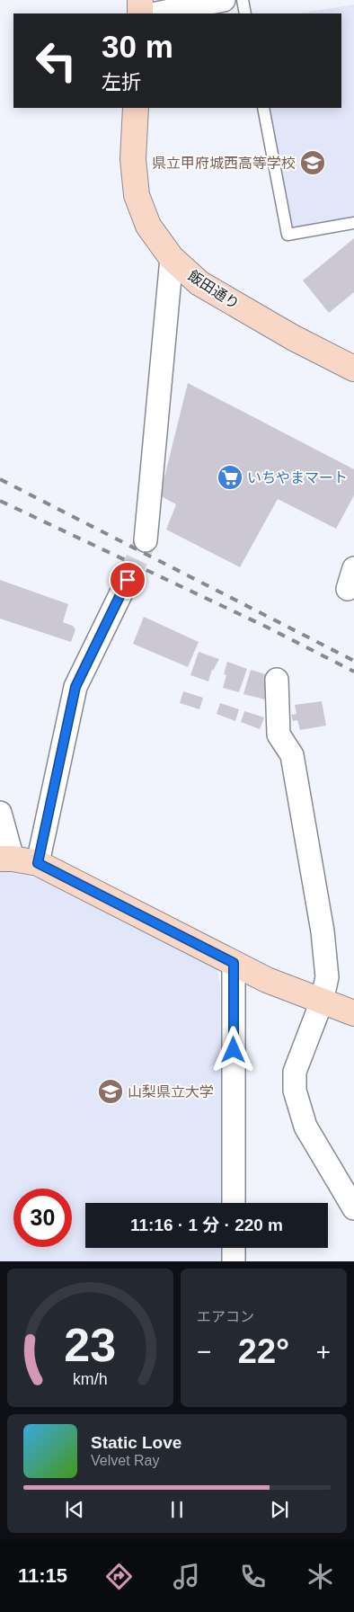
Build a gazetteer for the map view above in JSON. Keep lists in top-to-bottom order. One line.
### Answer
{"streets":{"main road":["飯田通り"]},"places":{"school or university":["県立甲府城西高等学校","山梨県立大学"],"supermarket":["いちやまマート"]},"page":{"turn":["30 m","左折"],"limit":"30","trip":"11:16 · 1 分 · 220 m","tile":"エアコン","heat":["−","22°","+"],"song":["Static Love","Velvet Ray"],"tabs":"11:15","gauge":["23","km/h"]}}
